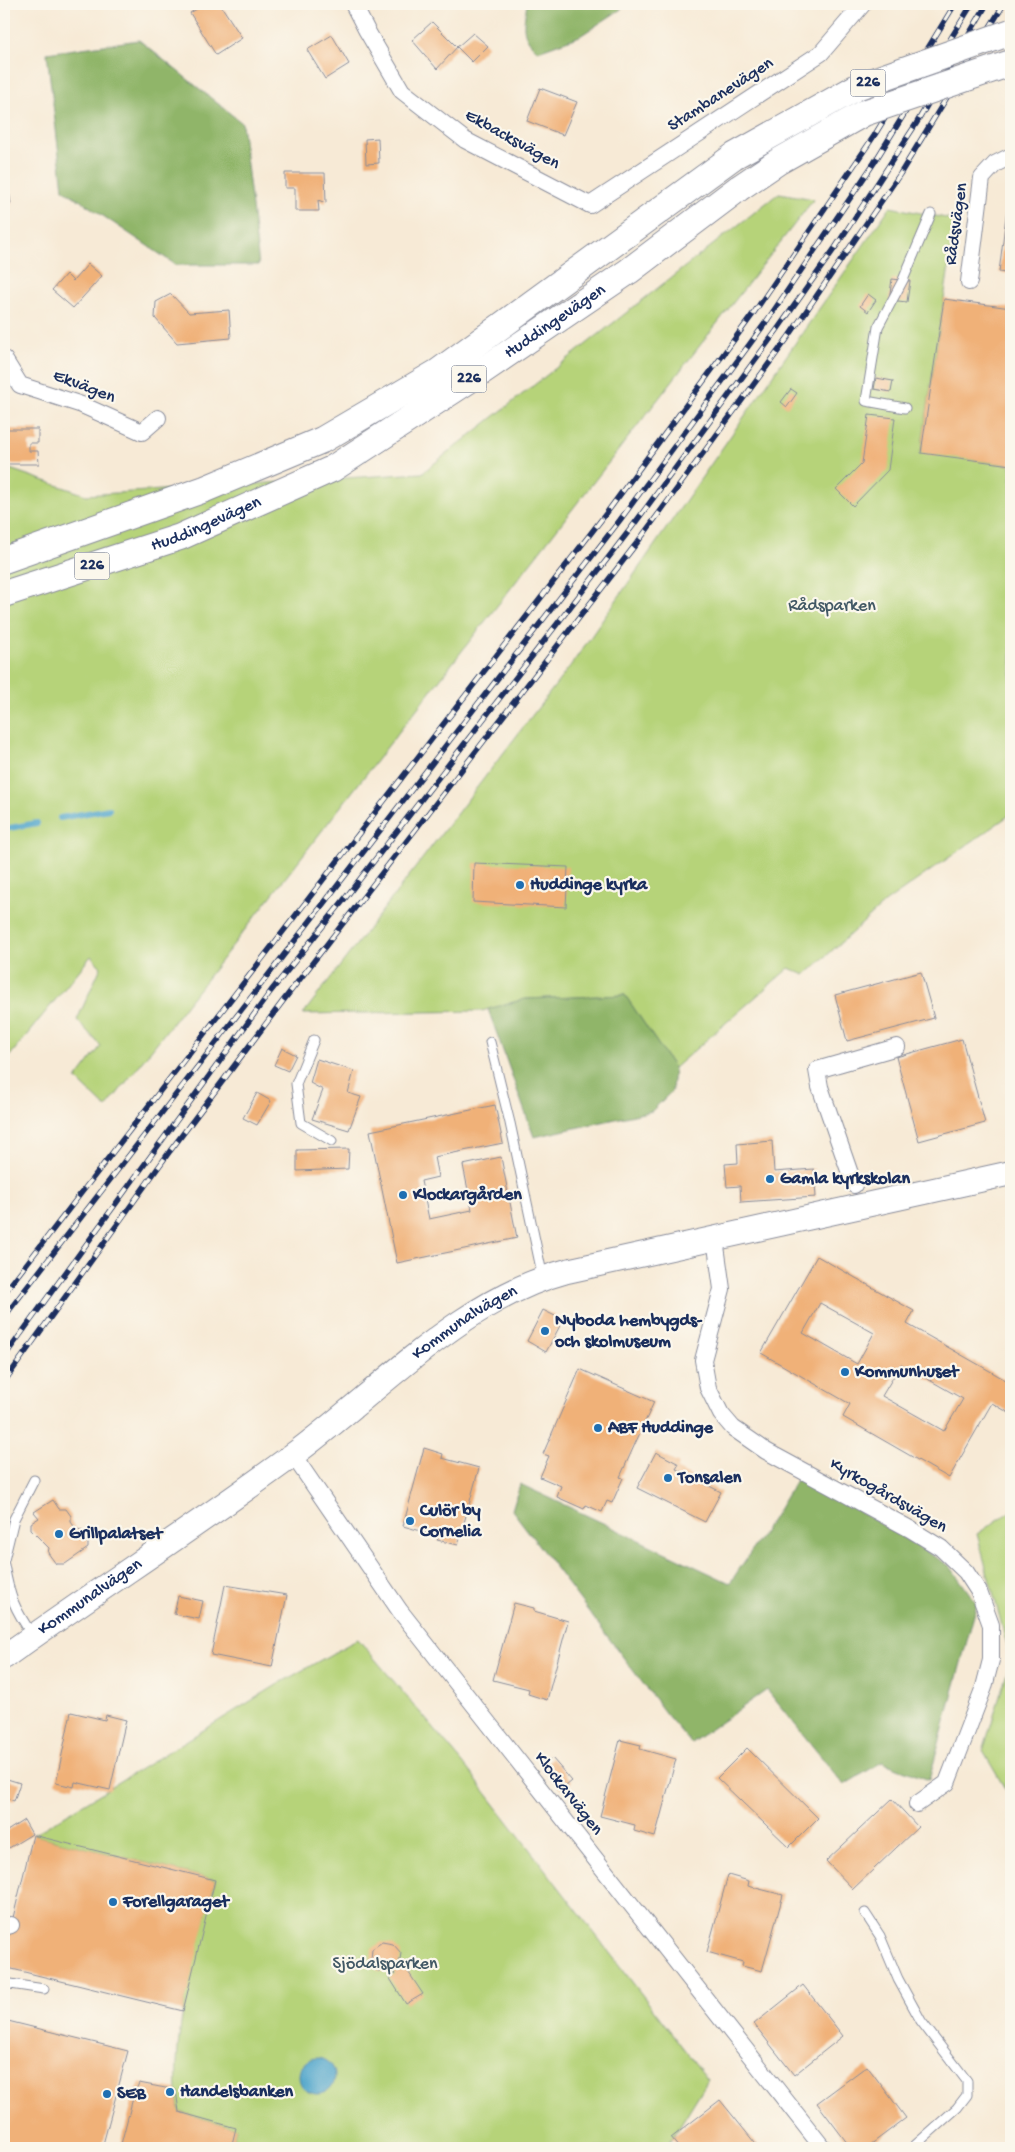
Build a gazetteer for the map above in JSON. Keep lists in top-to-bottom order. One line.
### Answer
{"streets":{"main road":["226","Huddingevägen"],"street":["Stambanevägen","Ekbacksvägen","Rådsvägen","Ekvägen","Kommunalvägen","Kyrkogårdsvägen","Klockarvägen"]},"crossings":[["Stambanevägen","Ekbacksvägen"],["Kommunalvägen","Kyrkogårdsvägen"],["Kommunalvägen","Klockarvägen"]],"parks":["Rådsparken","Sjödalsparken"],"places":["Huddinge kyrka","Gamla kyrkskolan","Klockargården","Nyboda hembygds- och skolmuseum","Kommunhuset","ABF Huddinge","Tonsalen","Culör by Cornelia","Grillpalatset","Forellgaraget","Handelsbanken","SEB"]}
